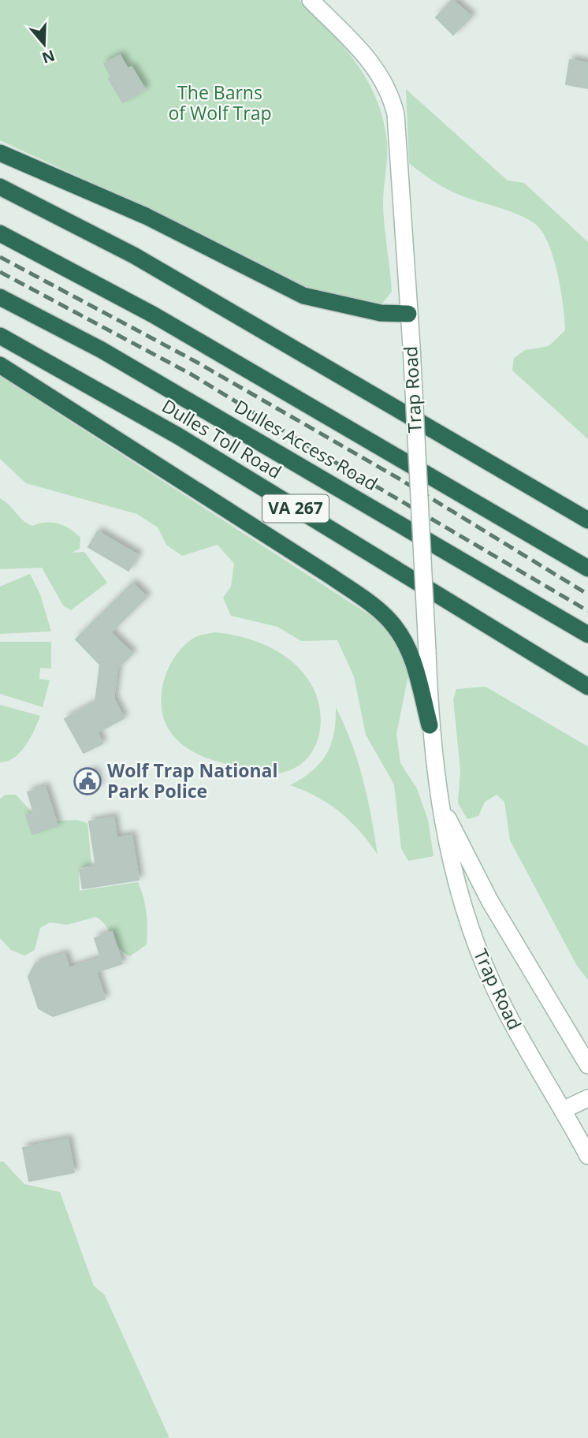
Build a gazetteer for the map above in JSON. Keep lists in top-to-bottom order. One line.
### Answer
{"streets":{"highway":["Dulles Toll Road","Dulles Access Road","VA 267"],"main road":["Trap Road"]},"parks":["The Barns of Wolf Trap"],"places":{"public building":["Wolf Trap National Park Police"]},"north":"bottom"}
